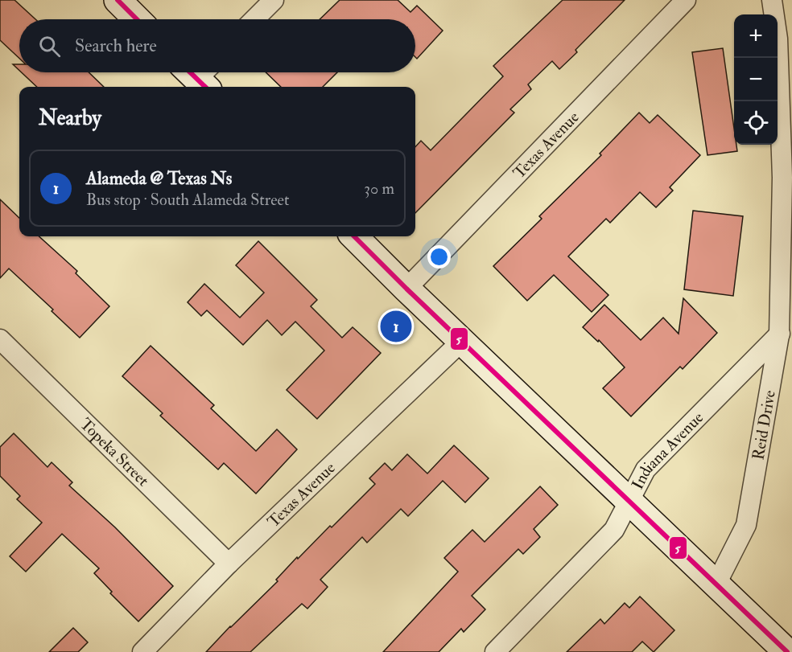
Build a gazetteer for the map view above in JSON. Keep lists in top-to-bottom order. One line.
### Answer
{"streets":{"street":["Texas Avenue","Reid Drive","Topeka Street","Indiana Avenue"]},"crossings":[["Texas Avenue","Topeka Street"],["Reid Drive","Indiana Avenue"]],"lines":["transit line 5"],"page":{"map_buttons":["+","−"],"search":"Search here","heading":"Nearby","list":[{"mark":"1","name":"Alameda @ Texas Ns","note":"Bus stop · South Alameda Street","value":"30 m"}],"pins":"1"}}
